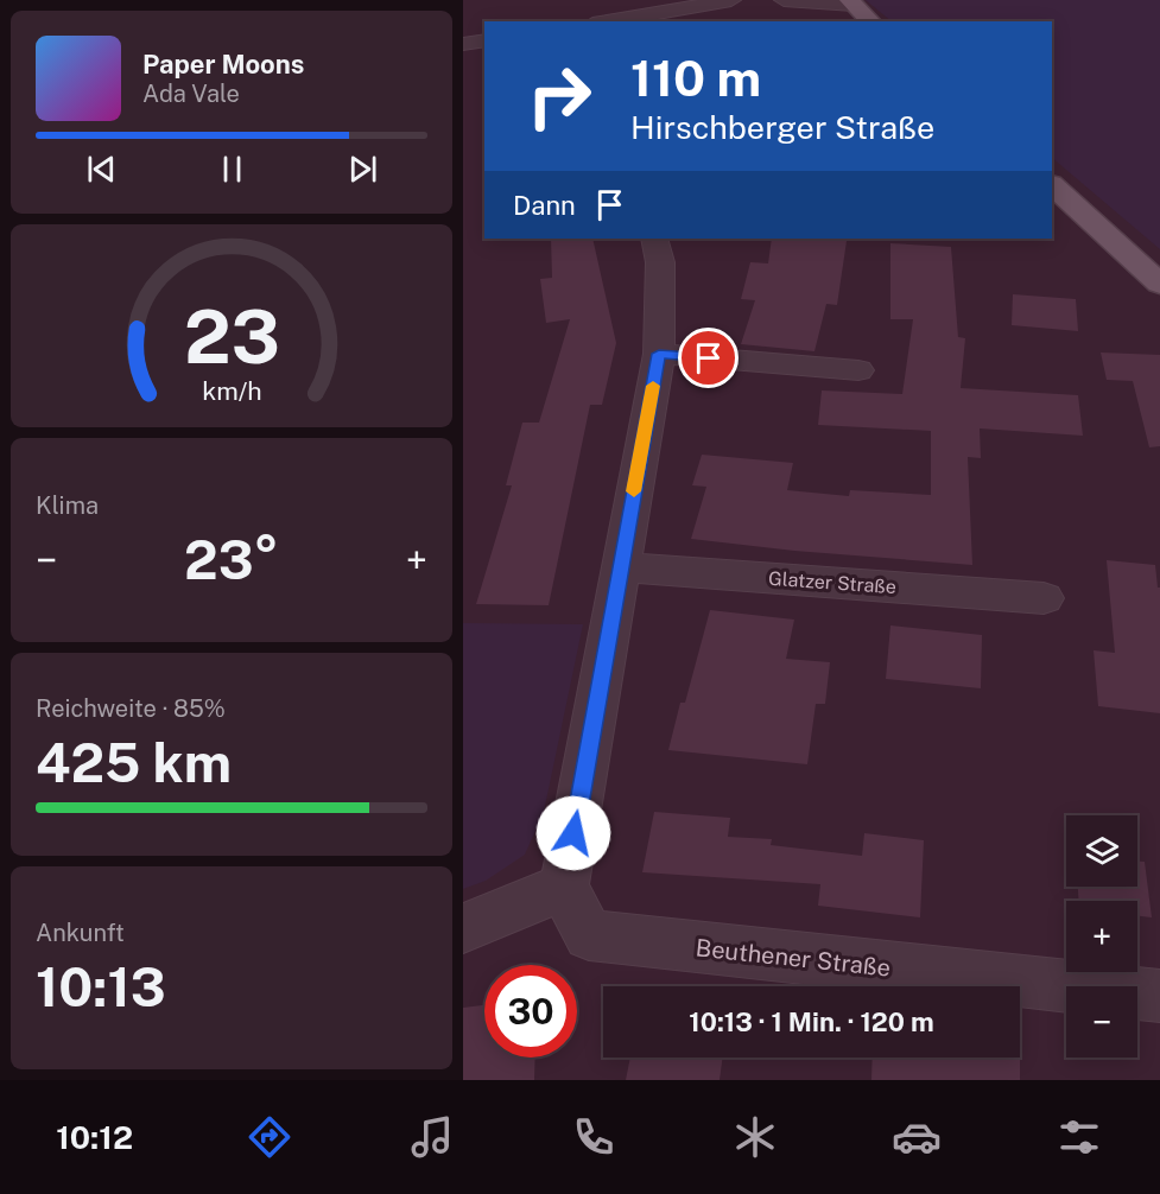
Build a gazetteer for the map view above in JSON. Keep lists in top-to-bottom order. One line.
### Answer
{"streets":{"street":["Glatzer Straße","Beuthener Straße"]},"page":{"turn":["110 m","Hirschberger Straße"],"song":["Paper Moons","Ada Vale"],"then":"Dann","tile":["Klima",["Reichweite · 85%","425 km"],["Ankunft","10:13"]],"heat":["−","23°","+"],"map_buttons":["+","−"],"limit":"30","trip":"10:13 · 1 Min. · 120 m","tabs":"10:12","gauge":["23","km/h"]}}
